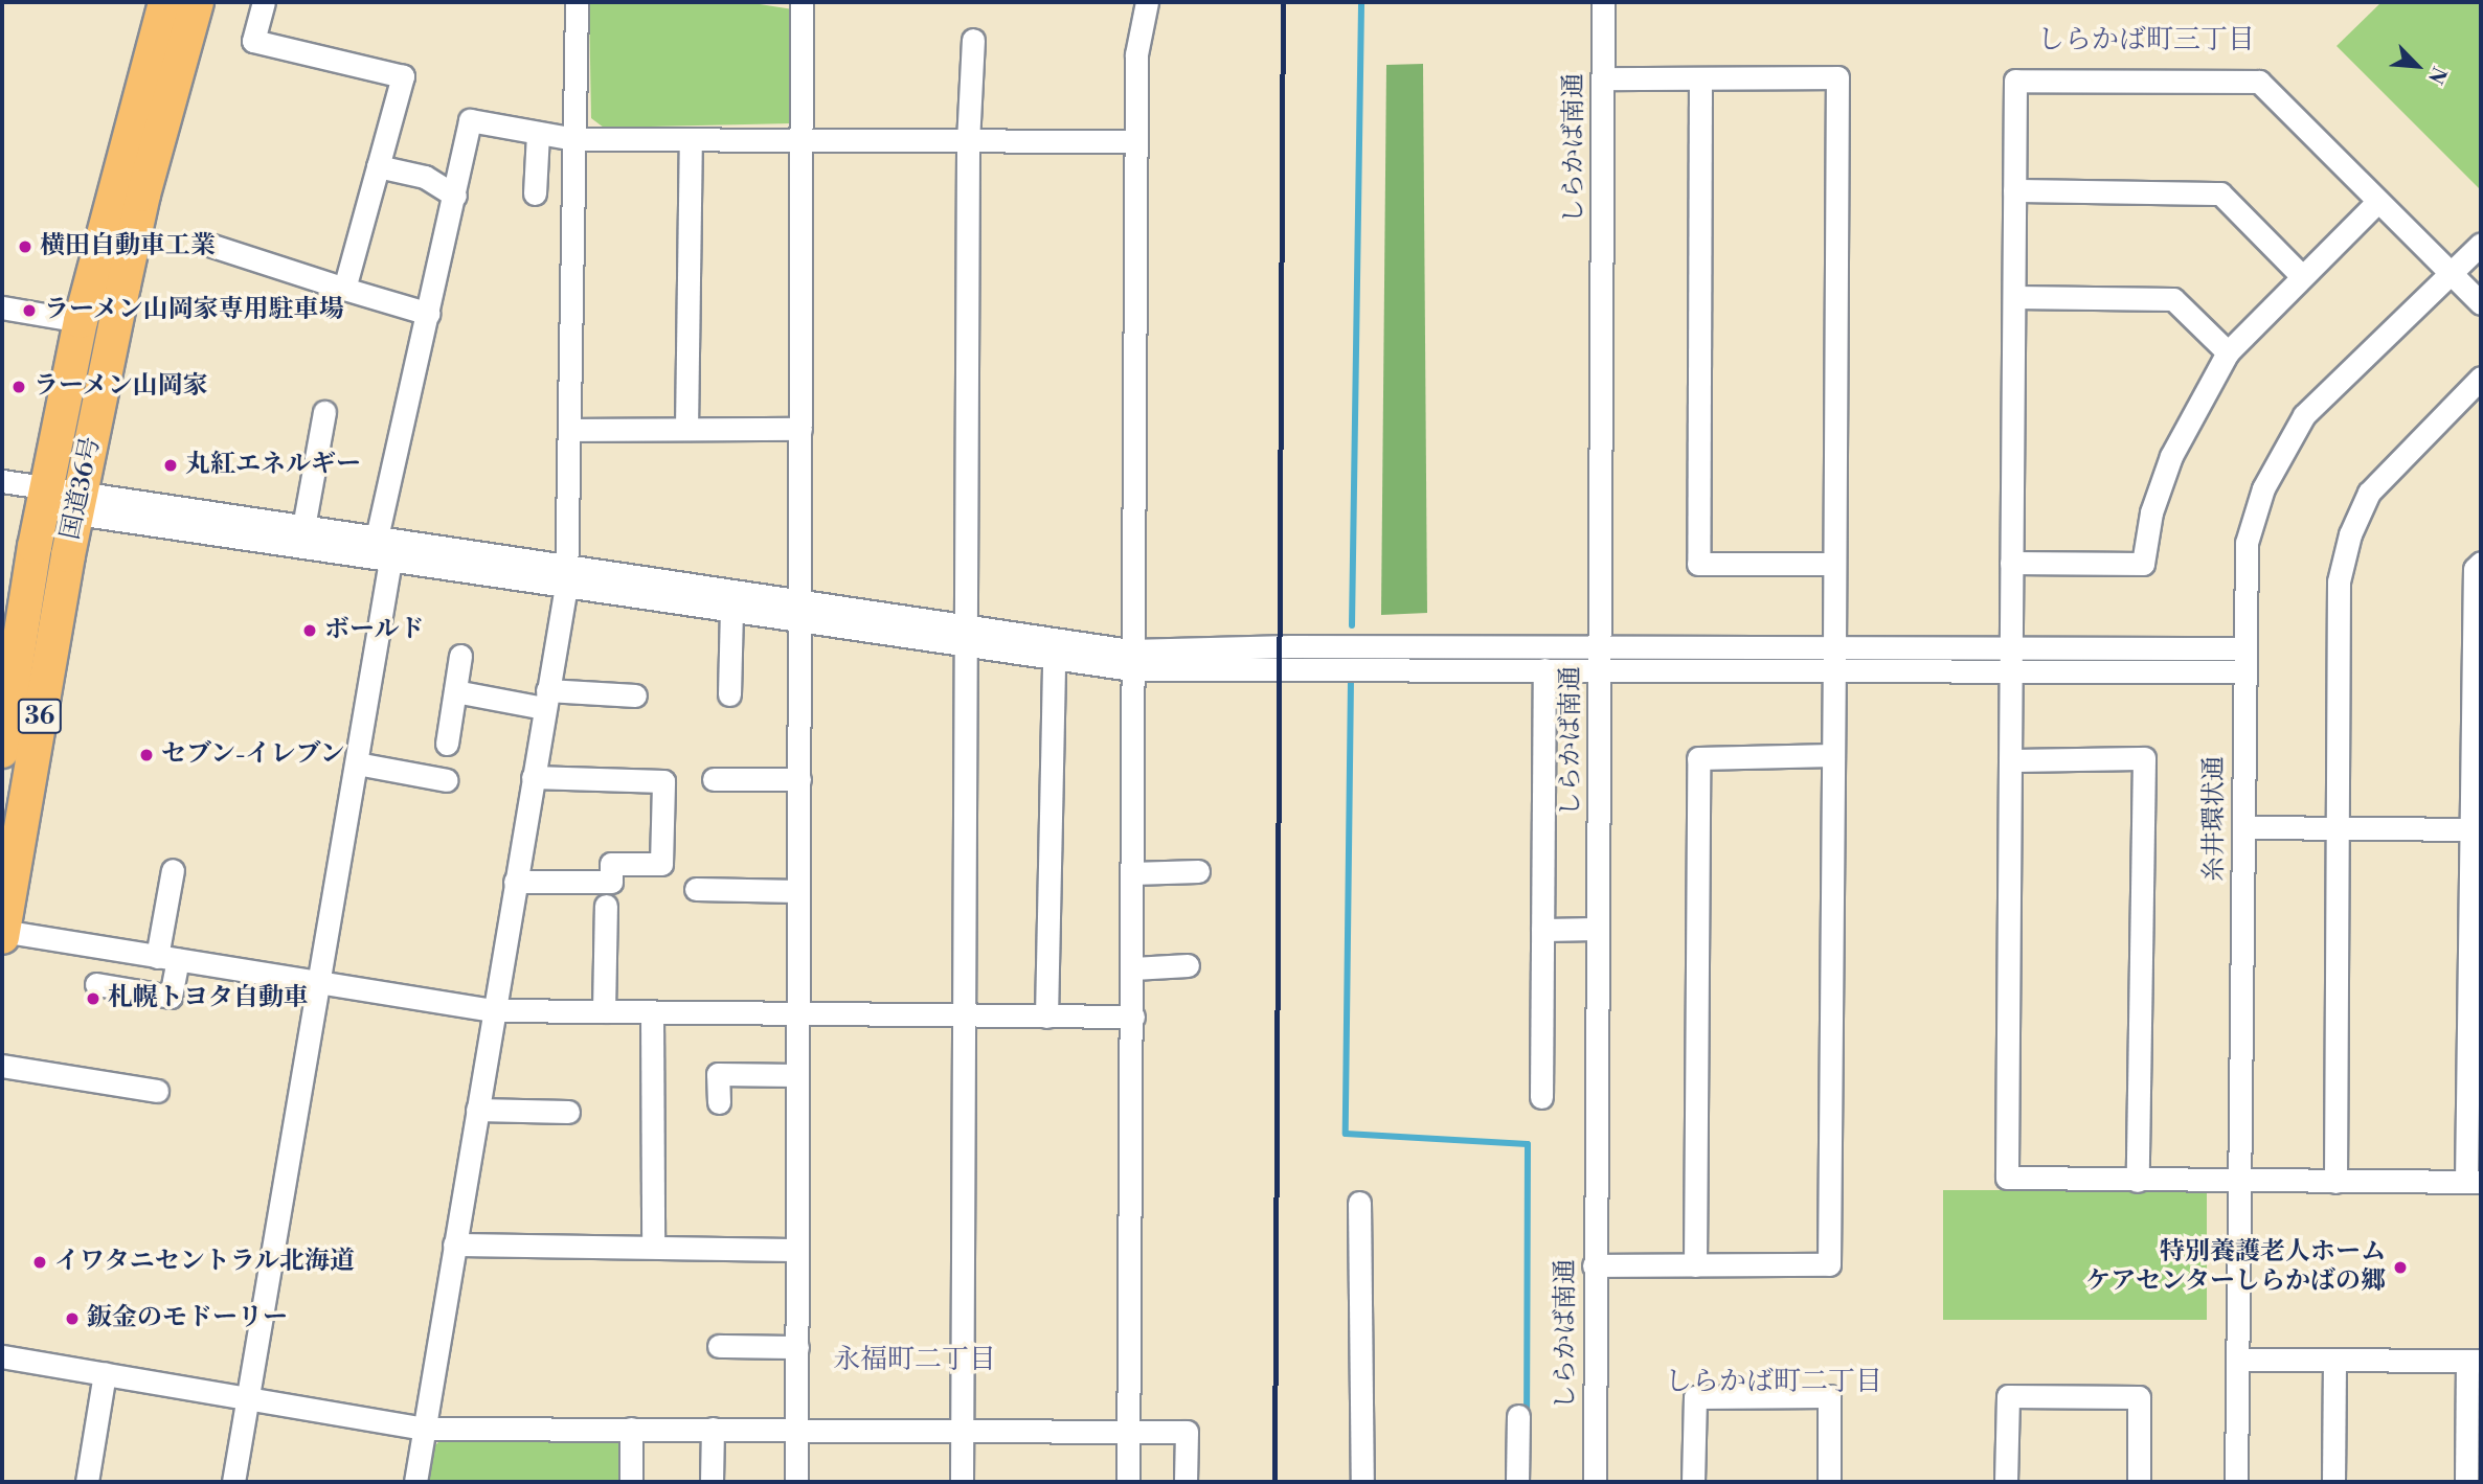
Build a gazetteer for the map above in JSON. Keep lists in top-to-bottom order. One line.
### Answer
{"streets":{"highway":["国道36号","36"],"street":["しらかば南通","糸井環状通"]},"districts":["しらかば町三丁目","永福町二丁目","しらかば町二丁目"],"places":["横田自動車工業","ラーメン山岡家専用駐車場","ラーメン山岡家","丸紅エネルギー","ボールド","セブン-イレブン","札幌トヨタ自動車","イワタニセントラル北海道","特別養護老人ホーム ケアセンターしらかばの郷","鈑金のモドーリー"],"north":"bottom right"}
